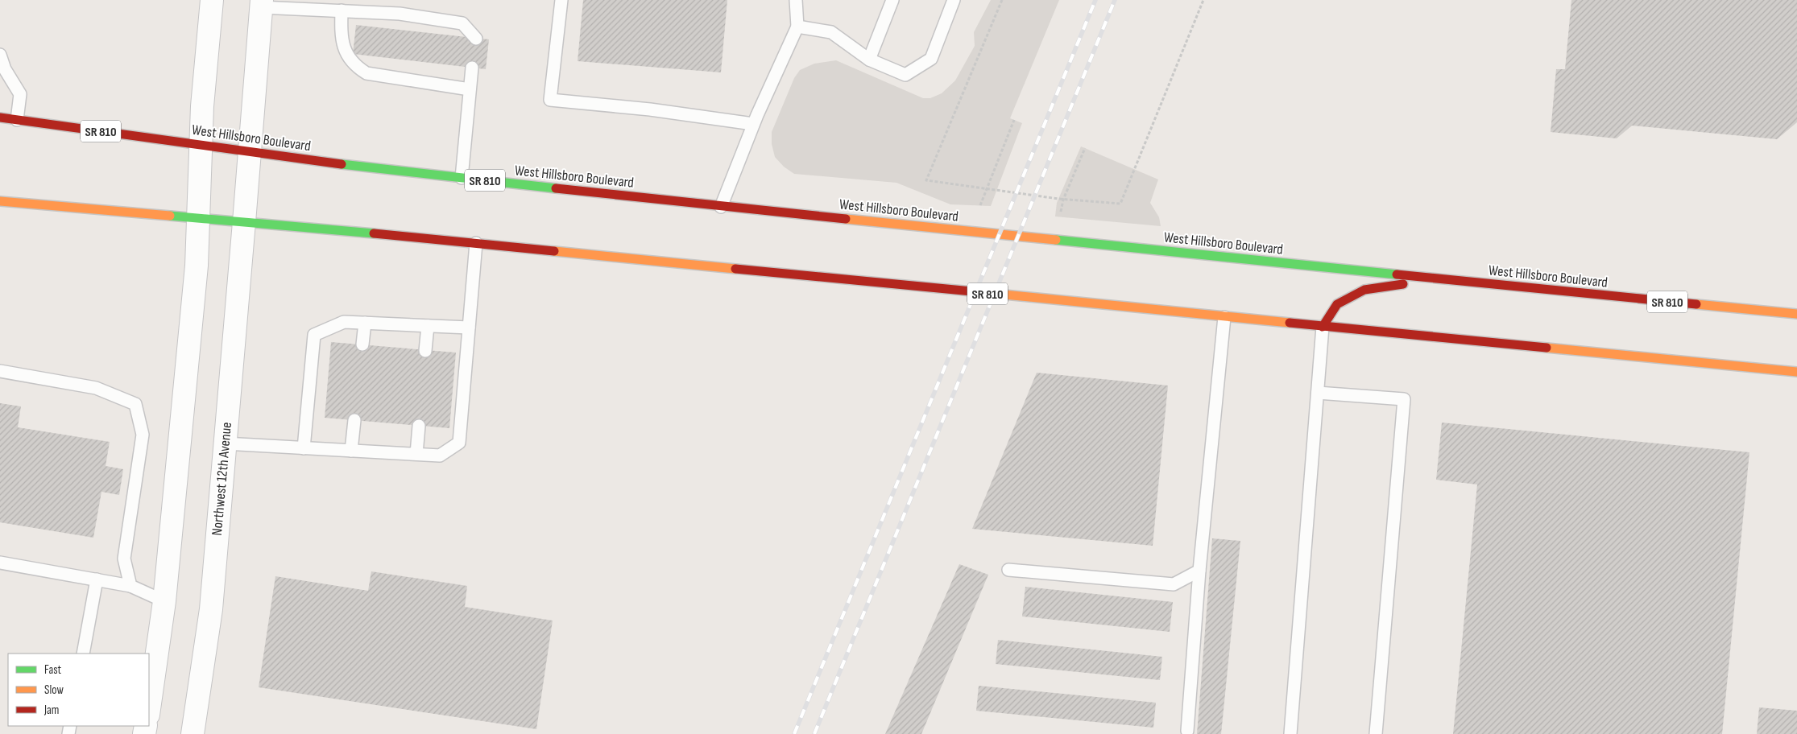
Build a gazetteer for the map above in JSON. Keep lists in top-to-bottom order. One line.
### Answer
{"streets":{"main road":["SR 810","West Hillsboro Boulevard"],"street":["Northwest 12th Avenue"]},"crossings":[["SR 810","Northwest 12th Avenue"],["West Hillsboro Boulevard","Northwest 12th Avenue"]],"legend":["Fast","Slow","Jam"]}
